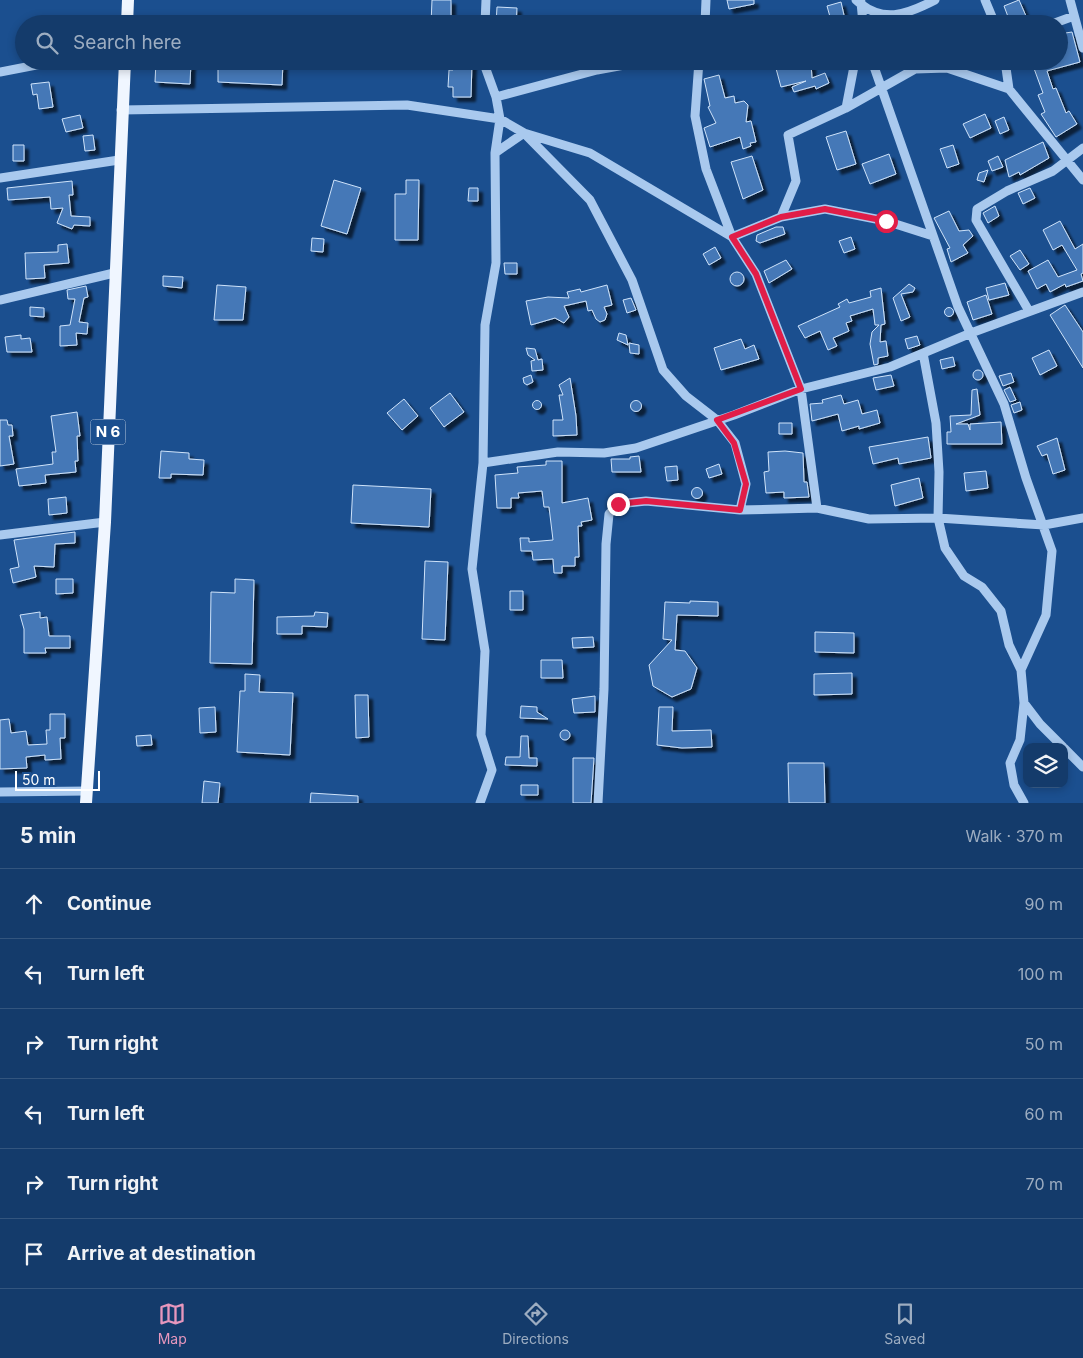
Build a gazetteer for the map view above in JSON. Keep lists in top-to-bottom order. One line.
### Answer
{"streets":{"main road":["N 6"]},"scale_bar":"50 m","page":{"search":"Search here","scale":"50 m","heading":["5 min","Walk · 370 m"],"list":[["Continue","90 m"],["Turn left","100 m"],["Turn right","50 m"],["Turn left","60 m"],["Turn right","70 m"],"Arrive at destination"],"nav":["Map","Directions","Saved"]}}
